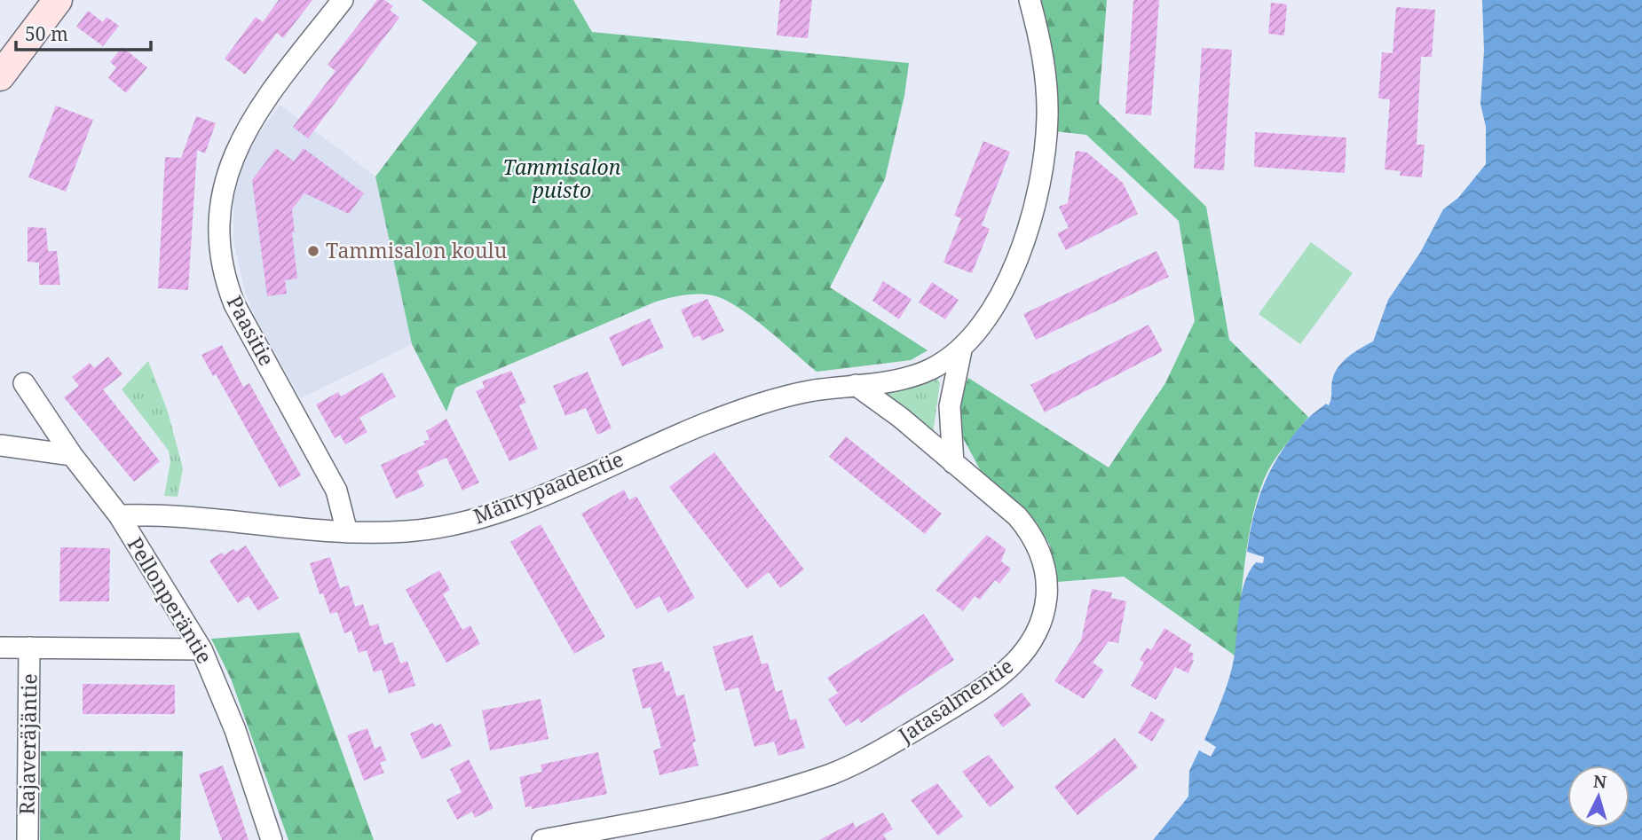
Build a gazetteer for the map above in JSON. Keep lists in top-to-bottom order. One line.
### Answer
{"streets":{"street":["Paasitie","Mäntypaadentie","Pellonperäntie","Jatasalmentie","Rajaveräjäntie"]},"crossings":[["Paasitie","Mäntypaadentie"],["Mäntypaadentie","Pellonperäntie"],["Mäntypaadentie","Jatasalmentie"]],"parks":["Tammisalon puisto"],"places":["Tammisalon koulu"],"scale_bar":"50 m","north":"top"}
